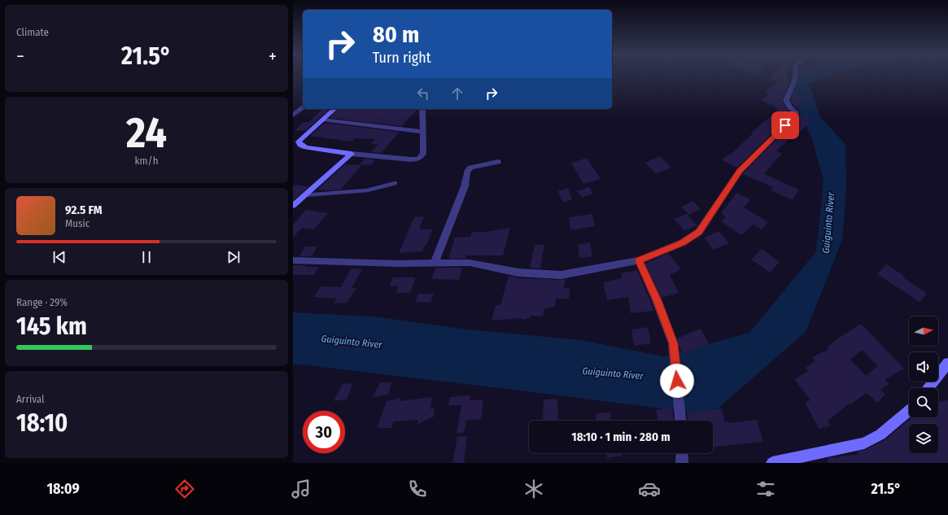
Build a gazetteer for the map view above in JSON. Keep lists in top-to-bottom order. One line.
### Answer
{"water":["Guiguinto River"],"north":"right","page":{"tile":["Climate",["24","km/h"],["Range · 29%","145 km"],["Arrival","18:10"]],"turn":["80 m","Turn right"],"heat":["−","21.5°","+"],"song":["92.5 FM","Music"],"limit":"30","trip":"18:10 · 1 min · 280 m","tabs":["18:09","21.5°"]}}
